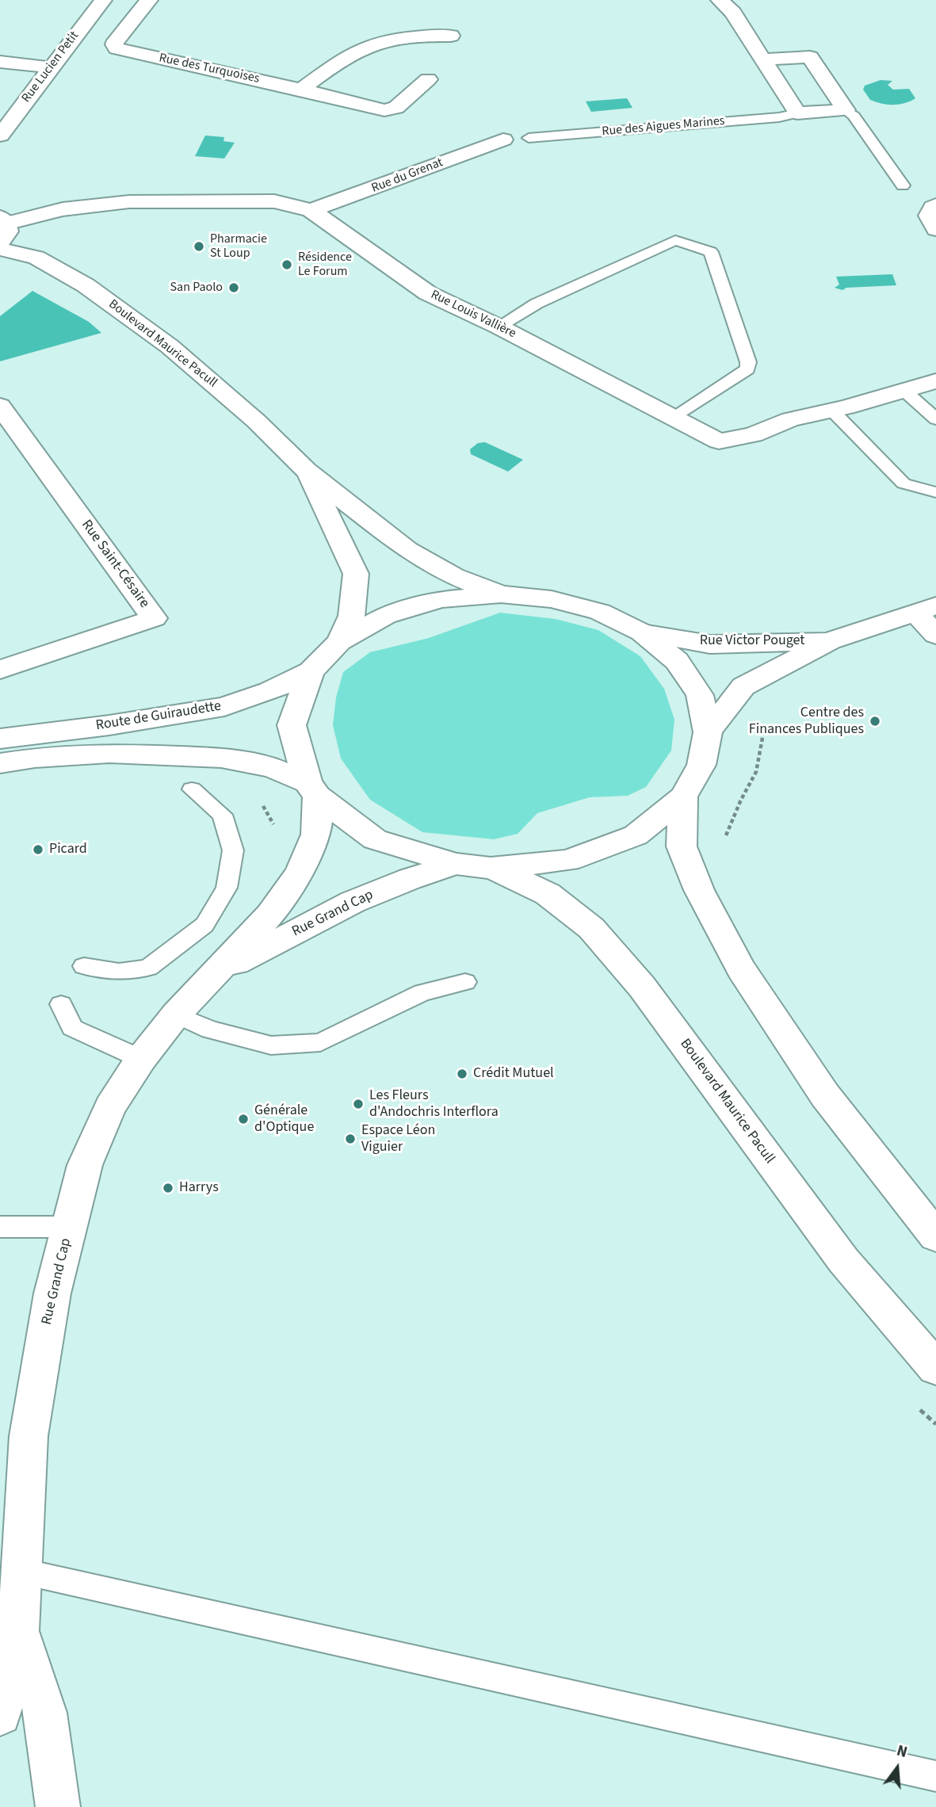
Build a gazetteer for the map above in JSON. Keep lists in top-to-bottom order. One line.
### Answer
{"streets":{"street":["Rue Lucien Petit","Rue des Turquoises","Rue des Aigues Marines","Rue du Grenat","Rue Louis Vallière","Boulevard Maurice Pacull","Rue Saint-Césaire","Rue Victor Pouget","Route de Guiraudette","Rue Grand Cap"]},"crossings":[["Rue du Grenat","Rue Louis Vallière"],["Route de Guiraudette","Rue Grand Cap"]],"places":["Pharmacie St Loup","Résidence Le Forum","San Paolo","Centre des Finances Publiques","Picard","Crédit Mutuel","Les Fleurs d'Andochris Interflora","Générale d'Optique","Espace Léon Viguier","Harrys"],"north":"top"}
